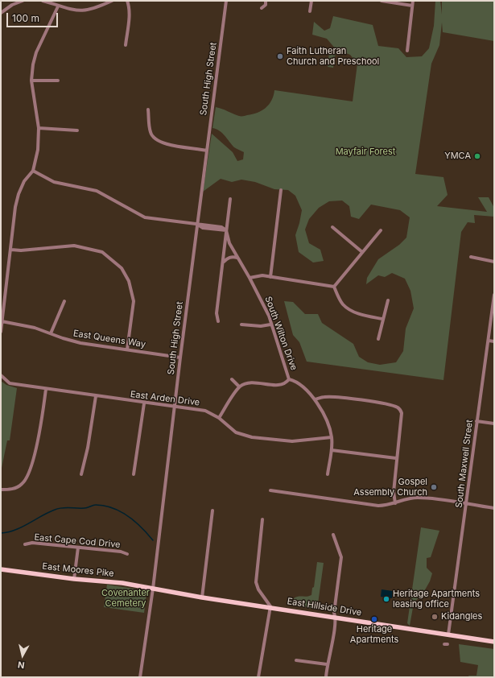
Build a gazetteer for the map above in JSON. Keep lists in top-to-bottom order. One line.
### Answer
{"streets":{"main road":["East Moores Pike","East Hillside Drive"],"street":["South High Street","South Wilton Drive","East Queens Way","East Arden Drive","South Maxwell Street","East Cape Cod Drive"]},"crossings":[["South High Street","East Queens Way"],["South High Street","East Arden Drive"],["South High Street","East Moores Pike"],["South High Street","East Hillside Drive"],["South Wilton Drive","East Arden Drive"],["South Maxwell Street","East Hillside Drive"],["East Moores Pike","East Hillside Drive"]],"parks":["Mayfair Forest","Covenanter Cemetery"],"places":["Faith Lutheran Church and Preschool","YMCA","Gospel Assembly Church","Heritage Apartments leasing office","Kidangles","Heritage Apartments"],"scale_bar":"100 m","north":"bottom"}
